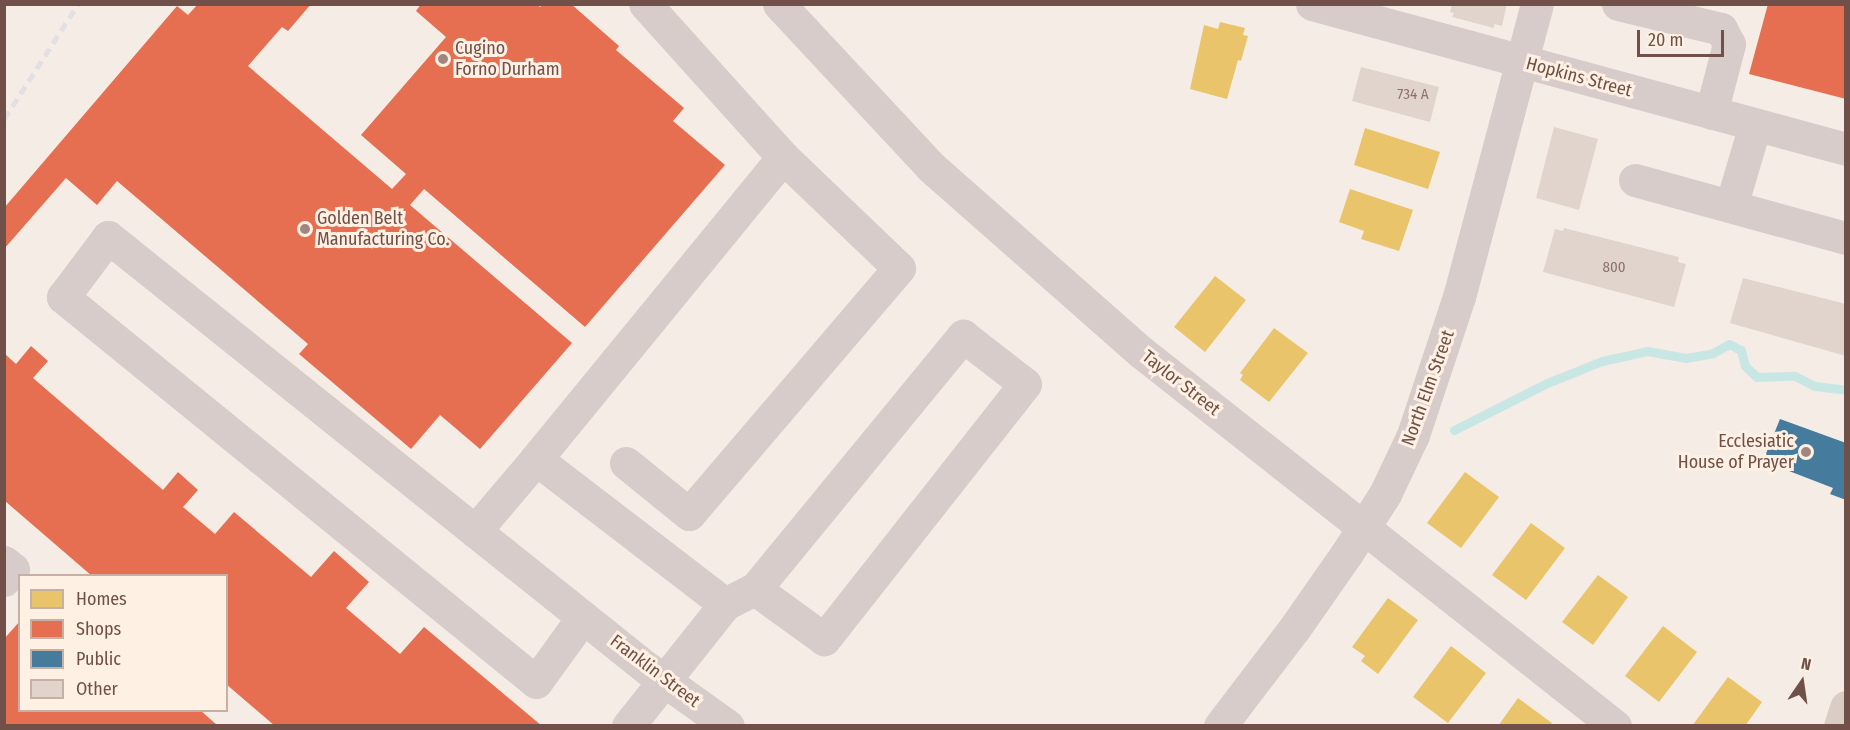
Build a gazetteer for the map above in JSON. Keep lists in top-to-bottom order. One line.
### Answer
{"streets":{"street":["Hopkins Street","Taylor Street","North Elm Street","Franklin Street"]},"crossings":[["Hopkins Street","North Elm Street"],["Taylor Street","North Elm Street"]],"places":["Cugino Forno Durham","Golden Belt Manufacturing Co.","Ecclesiatic House of Prayer"],"house_numbers":["734 A","800"],"legend":["Homes","Shops","Public","Other"],"scale_bar":"20 m","north":"top"}
